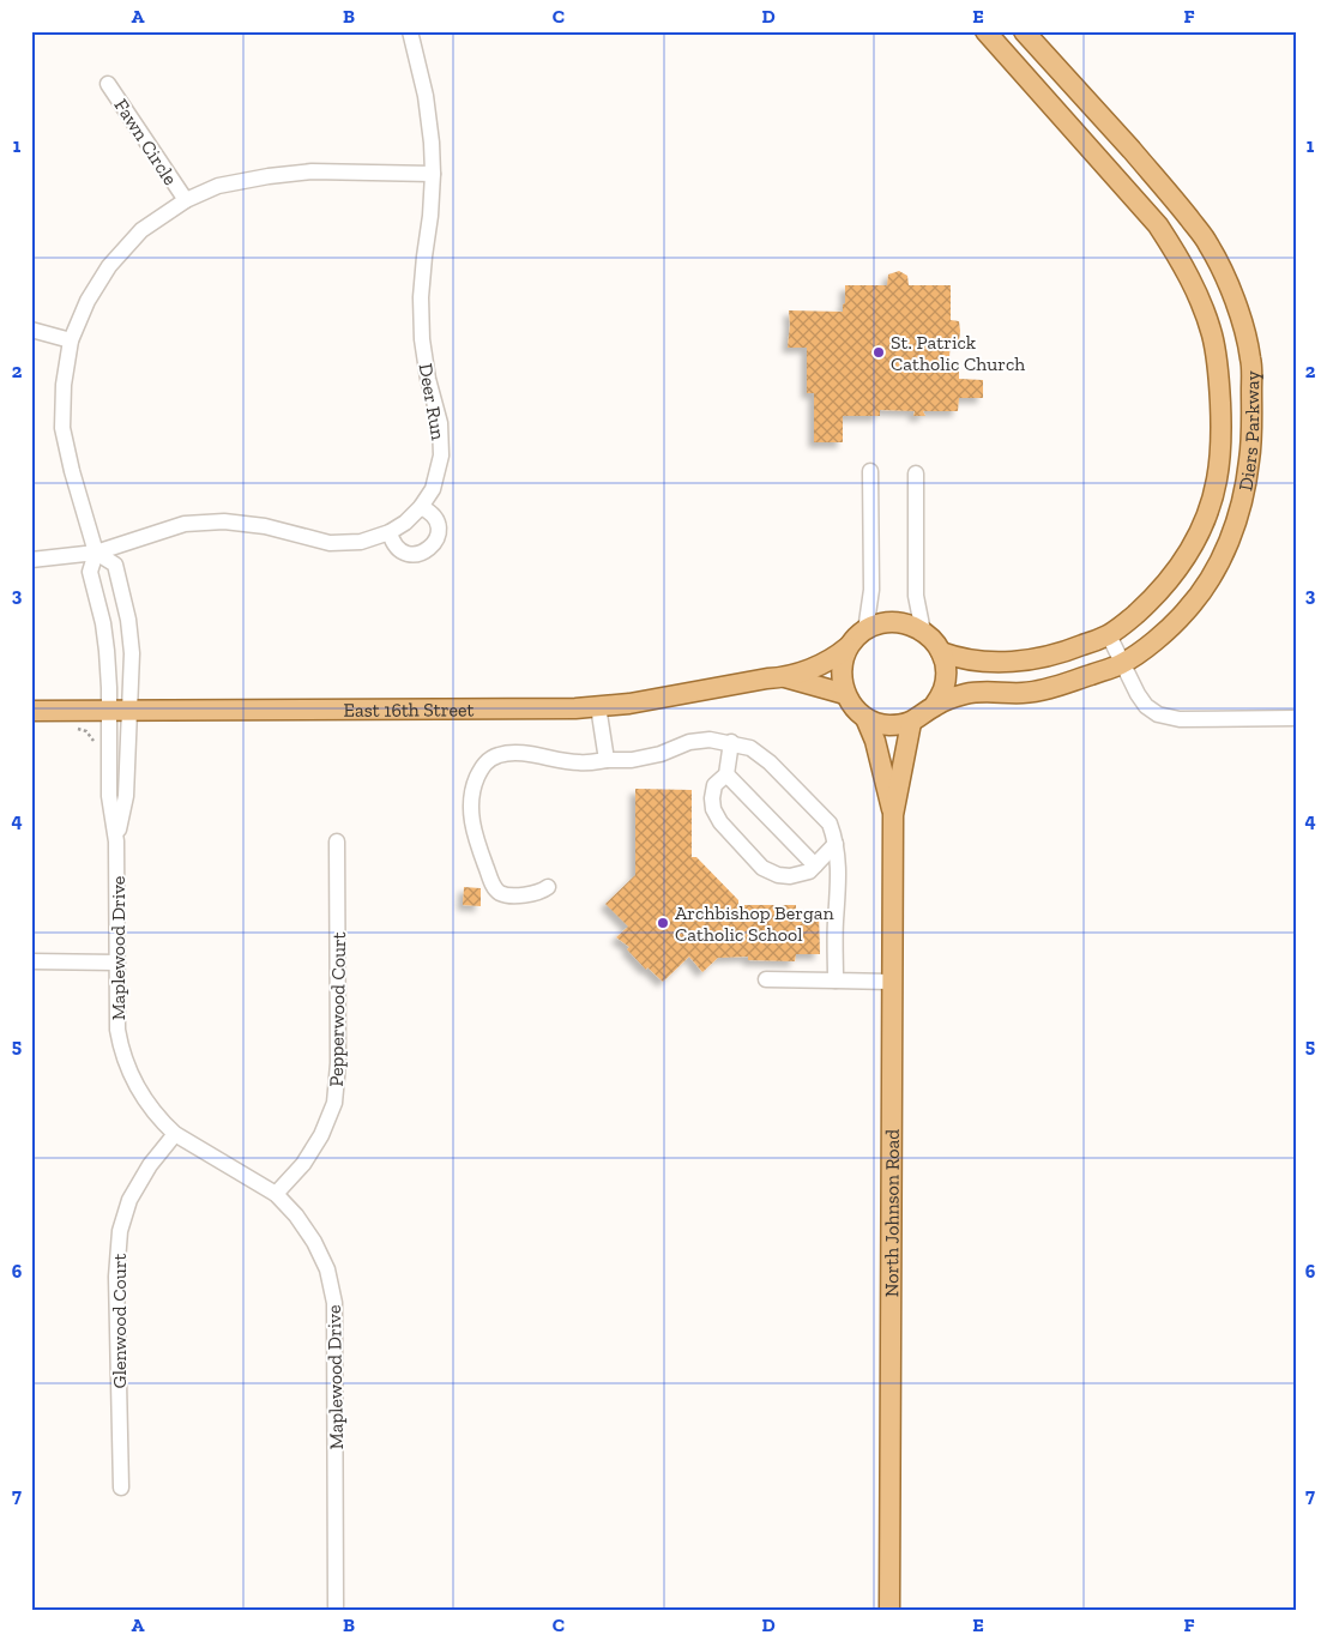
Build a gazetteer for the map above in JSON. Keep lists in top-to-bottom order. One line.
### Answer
{"streets":{"main road":["Diers Parkway","East 16th Street","North Johnson Road"],"street":["Fawn Circle","Deer Run","Maplewood Drive","Pepperwood Court","Glenwood Court"]},"crossings":[["Deer Run","Maplewood Drive"],["Diers Parkway","East 16th Street"],["Diers Parkway","North Johnson Road"],["East 16th Street","Maplewood Drive"],["East 16th Street","North Johnson Road"],["Maplewood Drive","Pepperwood Court"],["Maplewood Drive","Glenwood Court"]],"places":["St. Patrick Catholic Church","Archbishop Bergan Catholic School"],"grid":{"columns":["A","B","C","D","E","F"],"rows":["1","2","3","4","5","6","7"]}}
